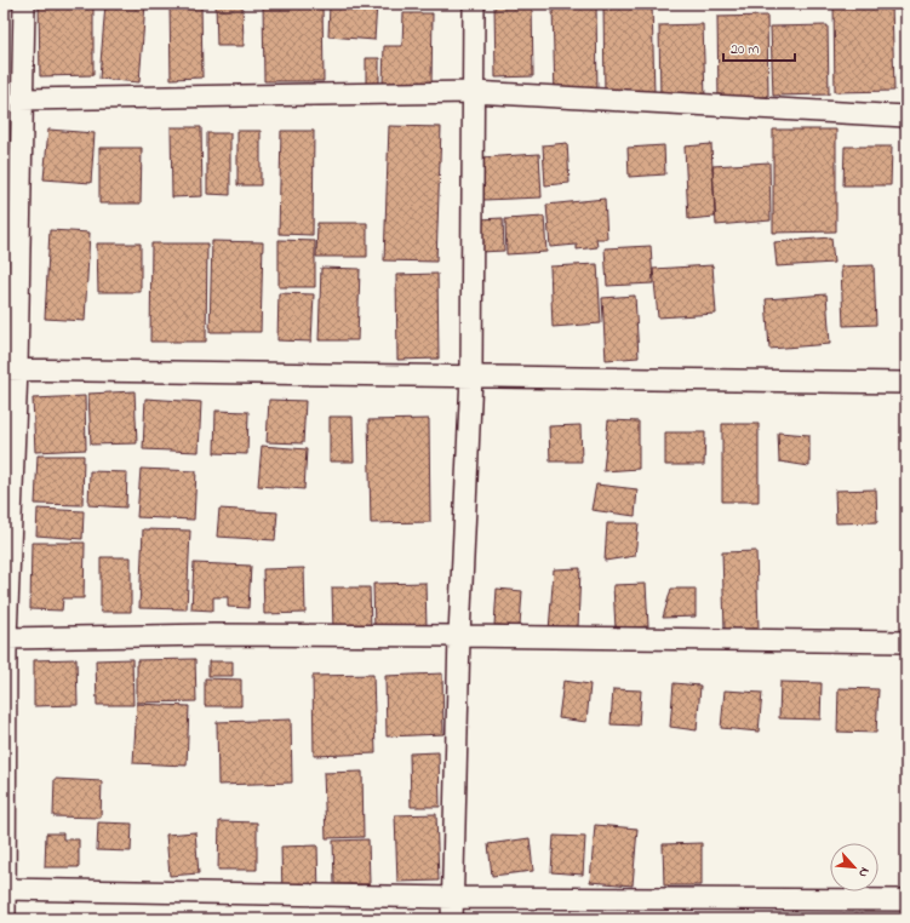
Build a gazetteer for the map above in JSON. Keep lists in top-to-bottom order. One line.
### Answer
{"scale_bar":"20 m","north":"bottom right"}
